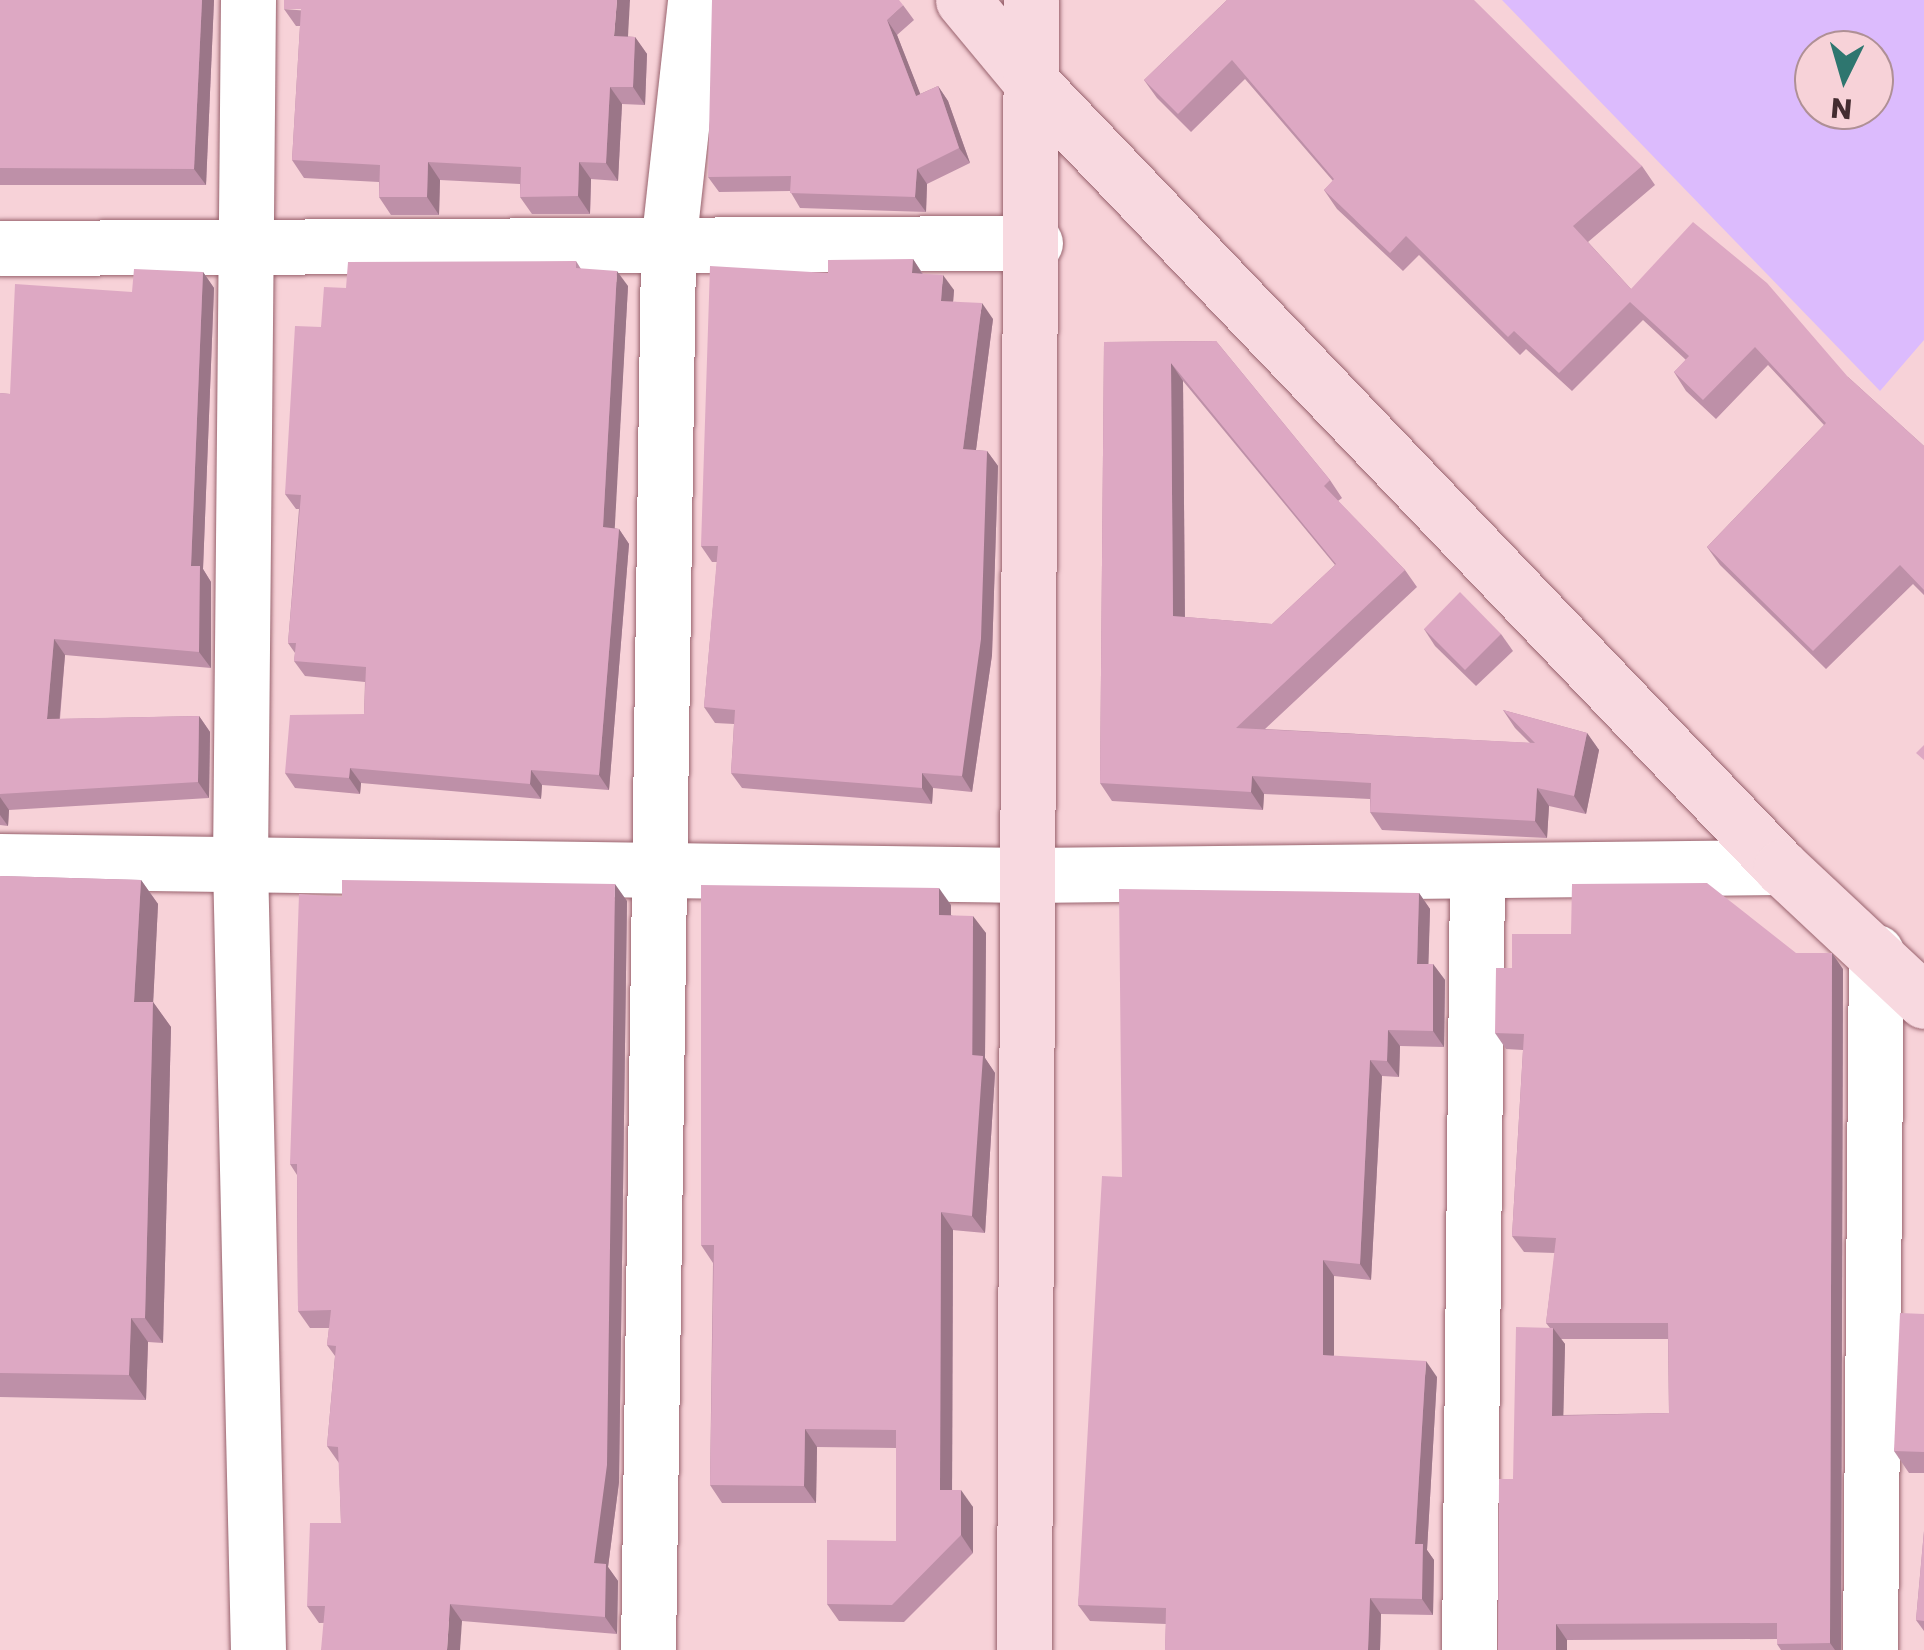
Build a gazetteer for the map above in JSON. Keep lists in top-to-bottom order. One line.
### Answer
{"north":"bottom"}
